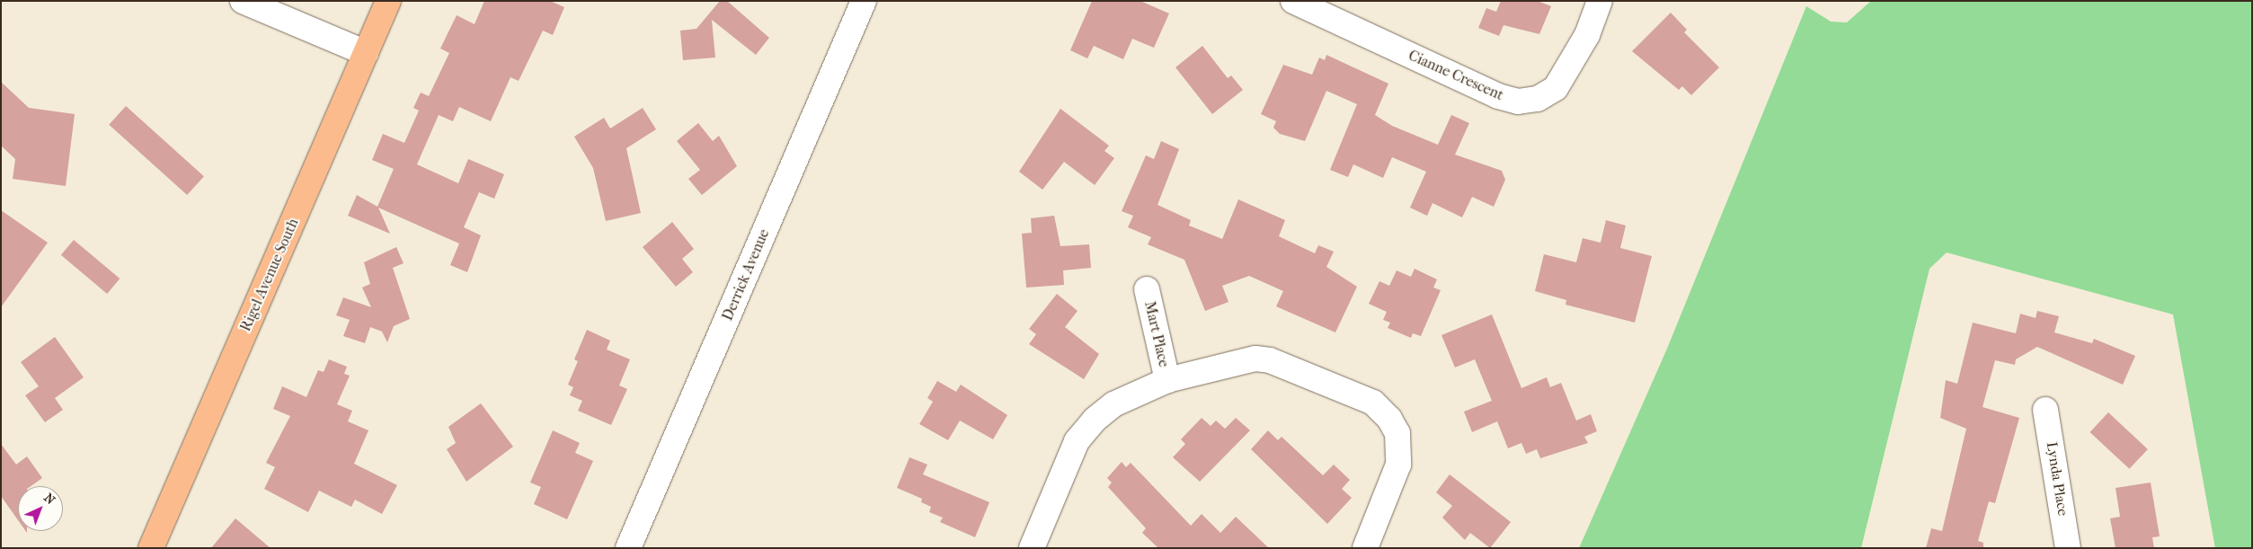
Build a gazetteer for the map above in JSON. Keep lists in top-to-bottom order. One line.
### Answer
{"streets":{"main road":["Rigel Avenue South"],"street":["Cianne Crescent","Derrick Avenue","Mart Place","Lynda Place"]},"north":"top right"}
